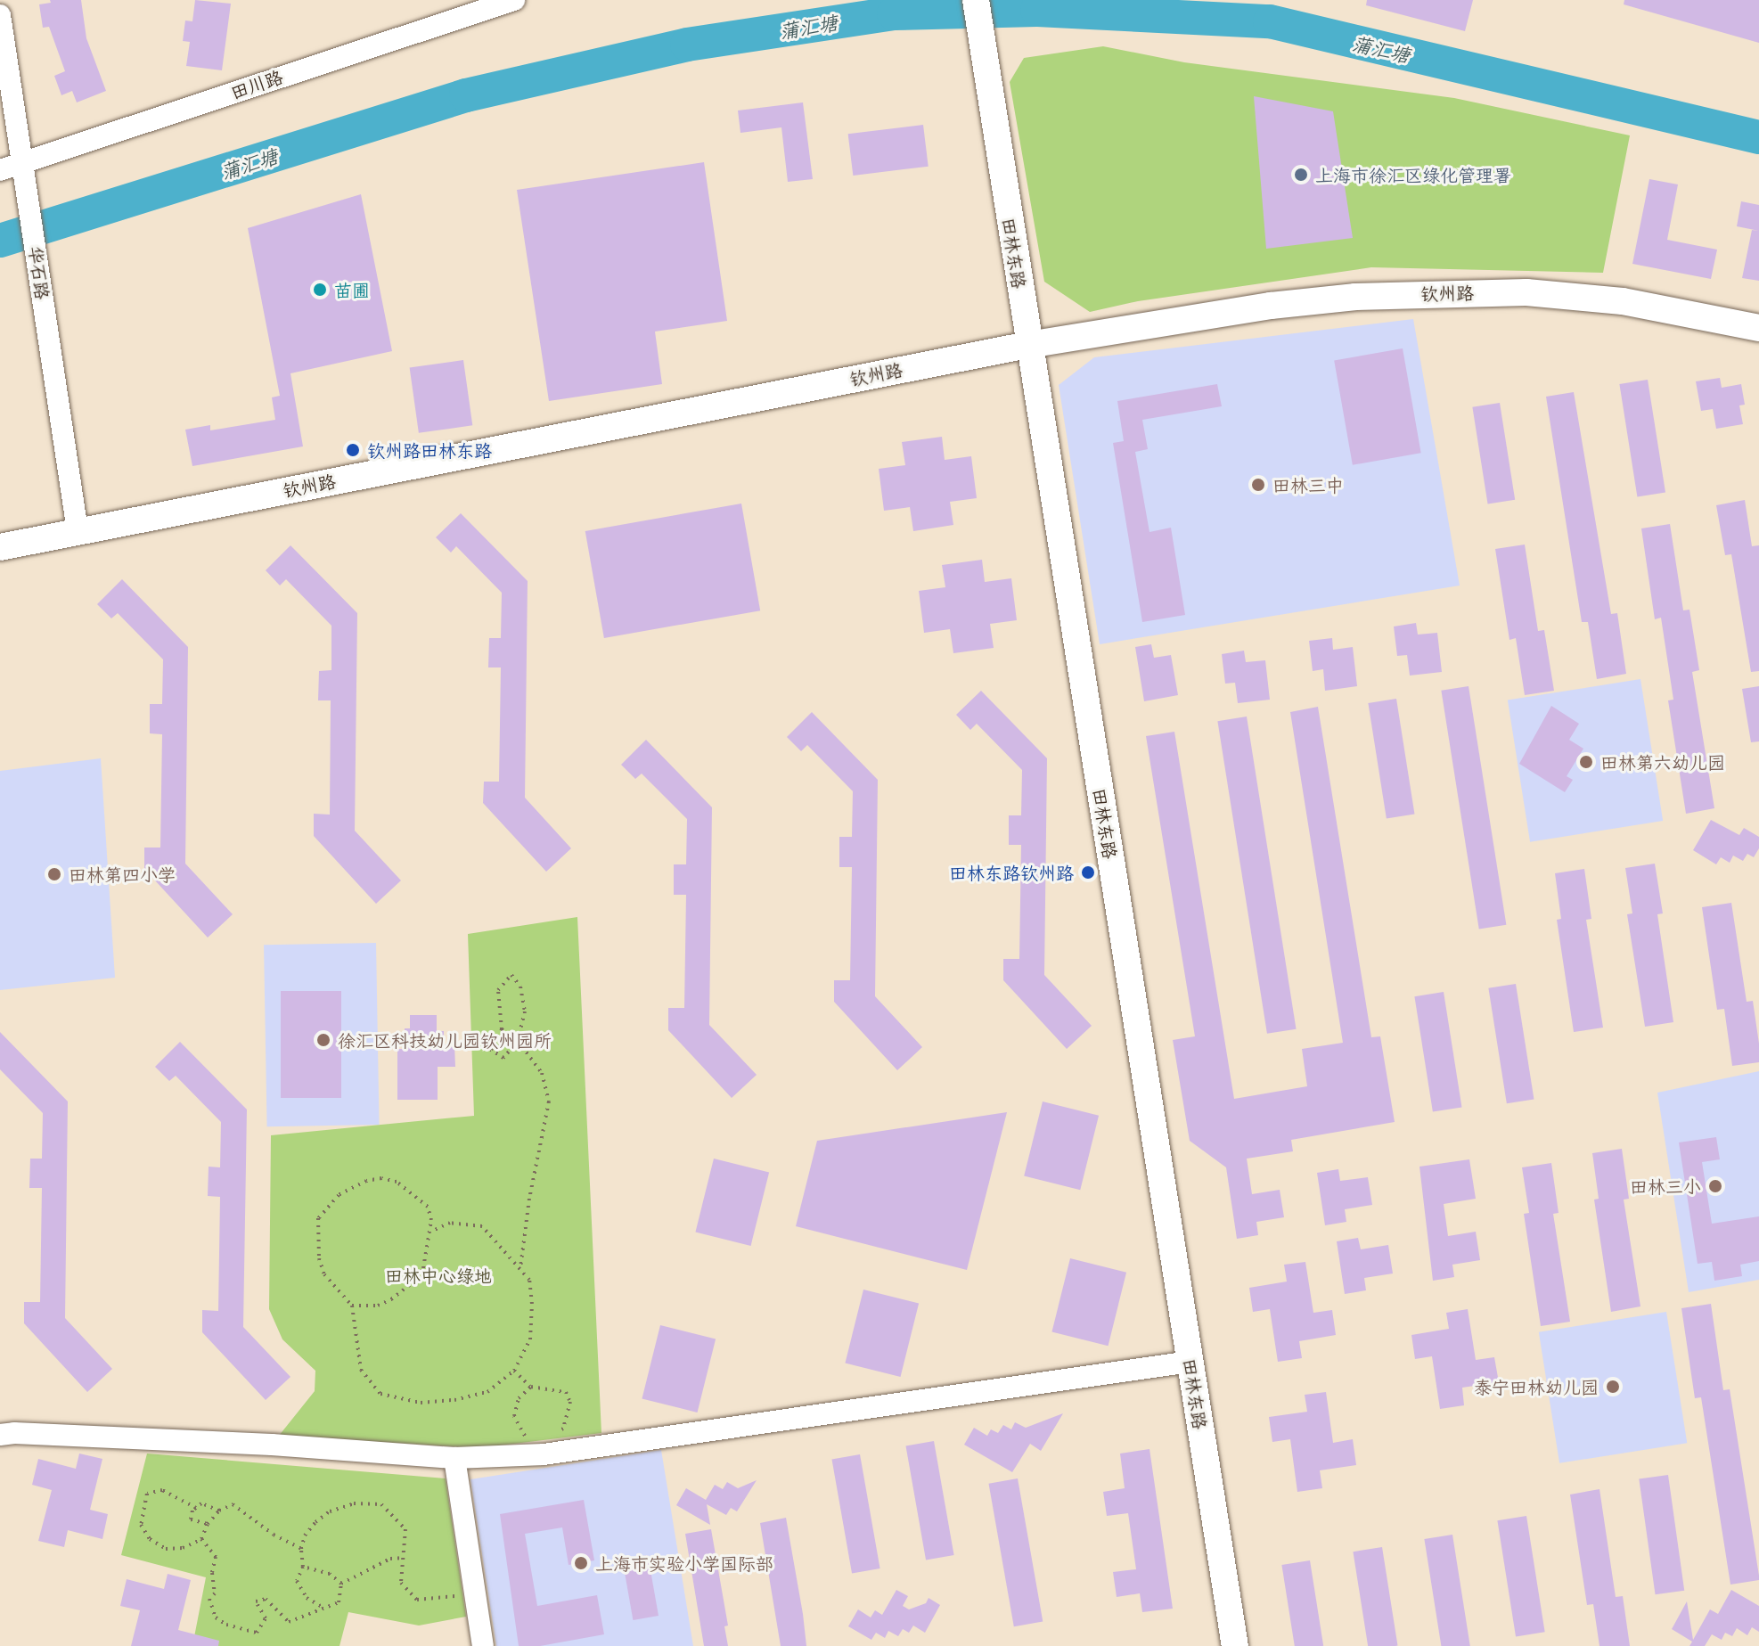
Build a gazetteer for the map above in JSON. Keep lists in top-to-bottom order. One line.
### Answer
{"streets":{"street":["田川路","田林东路","华石路","钦州路"]},"crossings":[["田川路","华石路"],["田林东路","钦州路"],["华石路","钦州路"]],"water":["蒲汇塘"],"parks":["田林中心绿地"],"places":["上海市徐汇区绿化管理署","苗圃","钦州路田林东路","田林三中","田林第六幼儿园","田林东路钦州路","田林第四小学","徐汇区科技幼儿园钦州园所","田林三小","泰宁田林幼儿园","上海市实验小学国际部"]}
